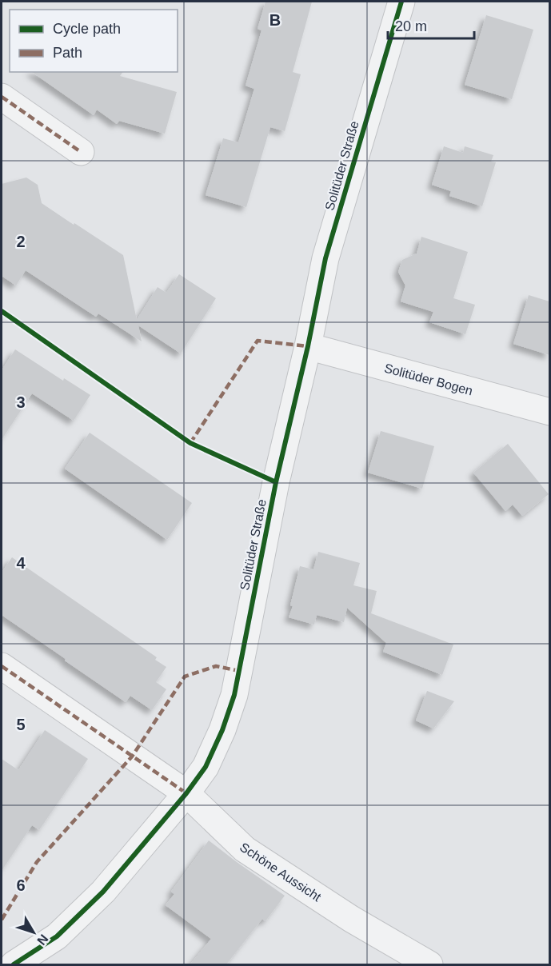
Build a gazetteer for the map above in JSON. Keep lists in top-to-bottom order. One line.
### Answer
{"streets":{"street":["Solitüder Straße","Solitüder Bogen","Schöne Aussicht"]},"crossings":[["Solitüder Straße","Solitüder Bogen"],["Solitüder Straße","Schöne Aussicht"]],"legend":["Cycle path","Path"],"scale_bar":"20 m","north":"bottom right","grid":{"columns":["B"],"rows":["2","3","4","5","6"]}}
